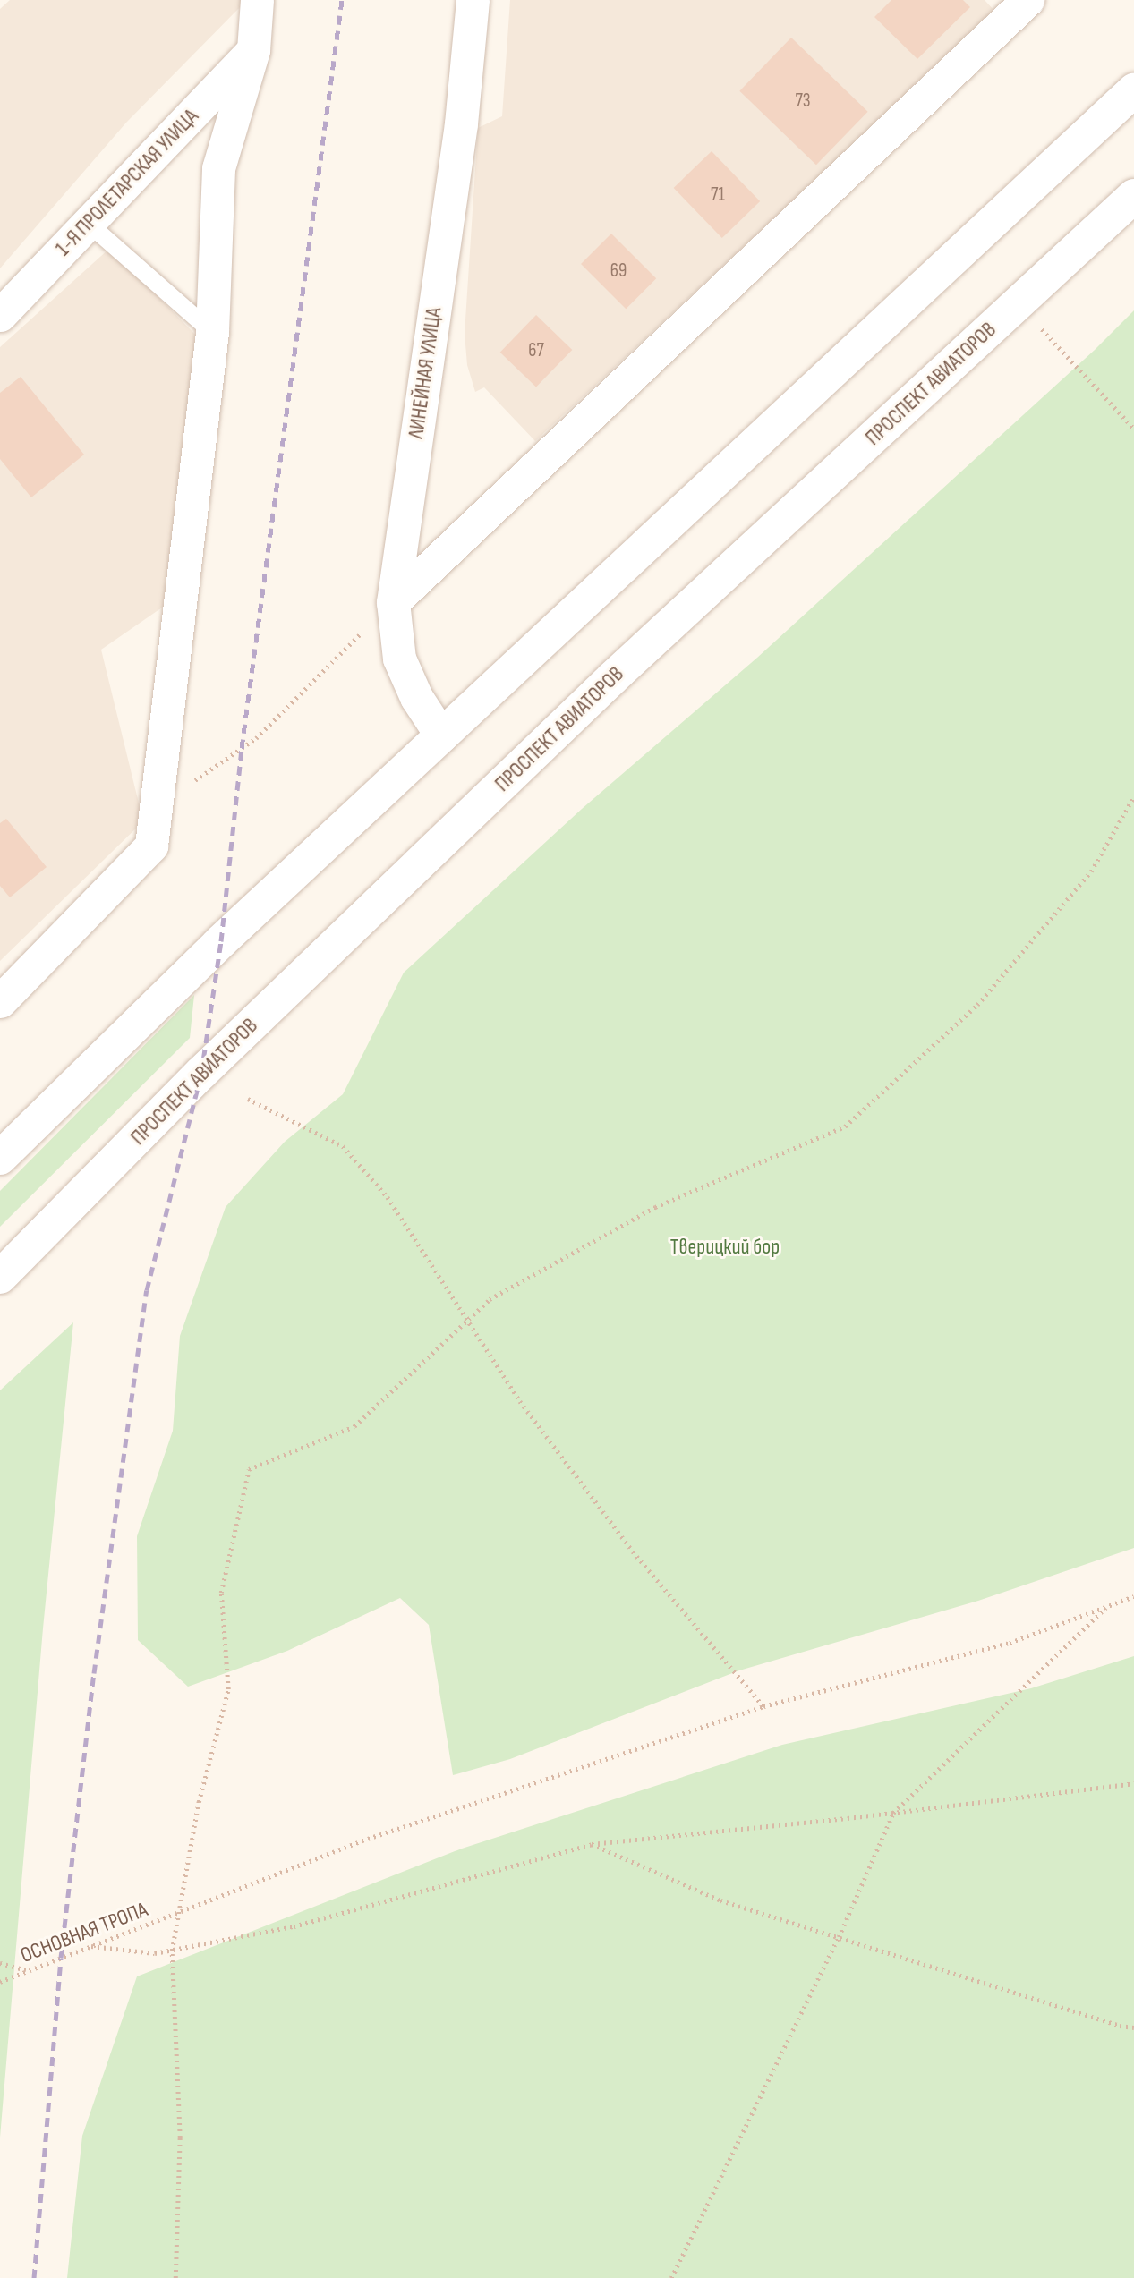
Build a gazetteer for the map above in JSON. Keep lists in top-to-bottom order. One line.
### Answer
{"streets":{"main road":["ПРОСПЕКТ АВИАТОРОВ"],"street":["1-Я ПРОЛЕТАРСКАЯ УЛИЦА","ЛИНЕЙНАЯ УЛИЦА"],"path":["ОСНОВНАЯ ТРОПА"]},"parks":["Тверицкий бор"],"house_numbers":["73","71","69","67"]}
